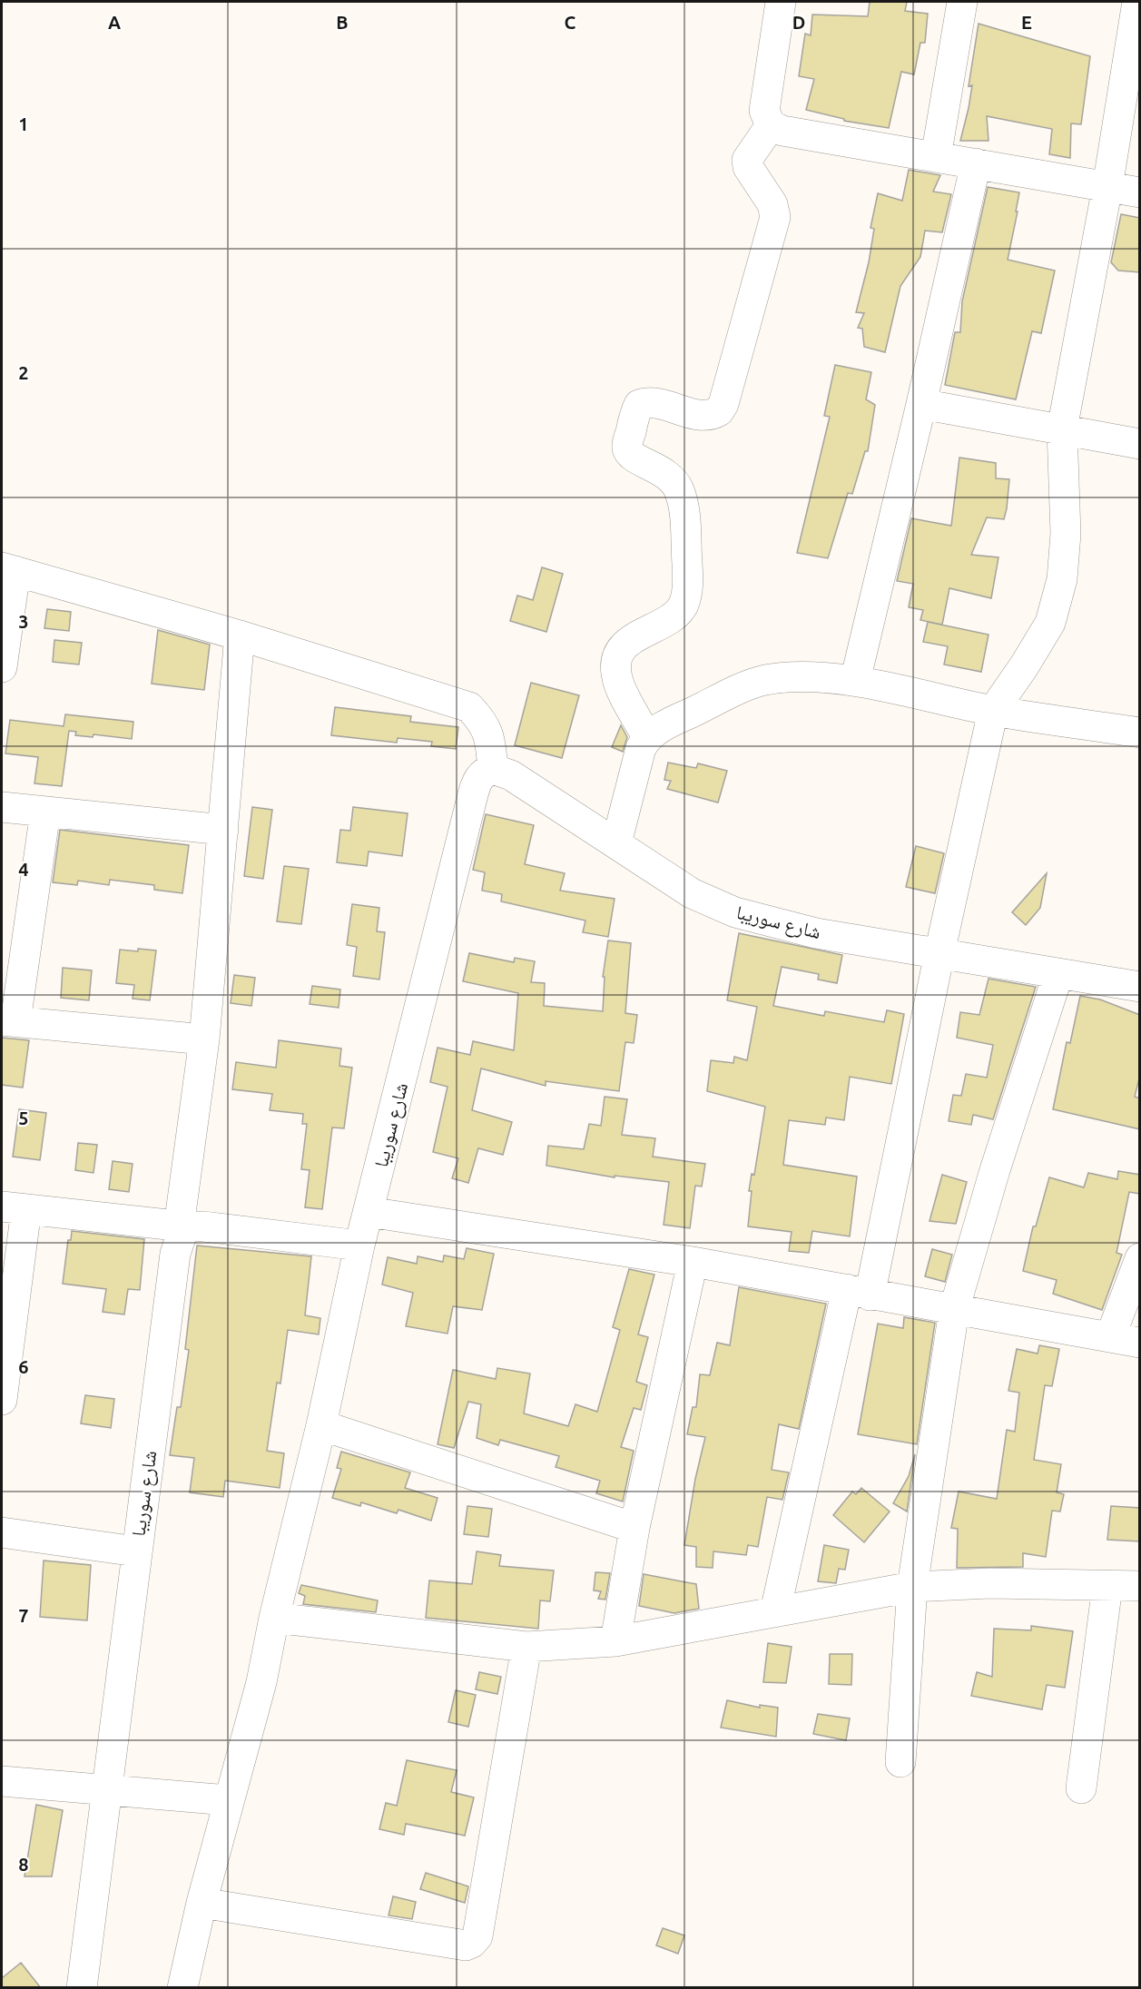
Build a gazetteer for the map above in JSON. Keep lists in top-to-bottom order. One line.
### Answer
{"streets":{"street":["شارع سوريبا"]},"grid":{"columns":["A","B","C","D","E"],"rows":["1","2","3","4","5","6","7","8"]}}
